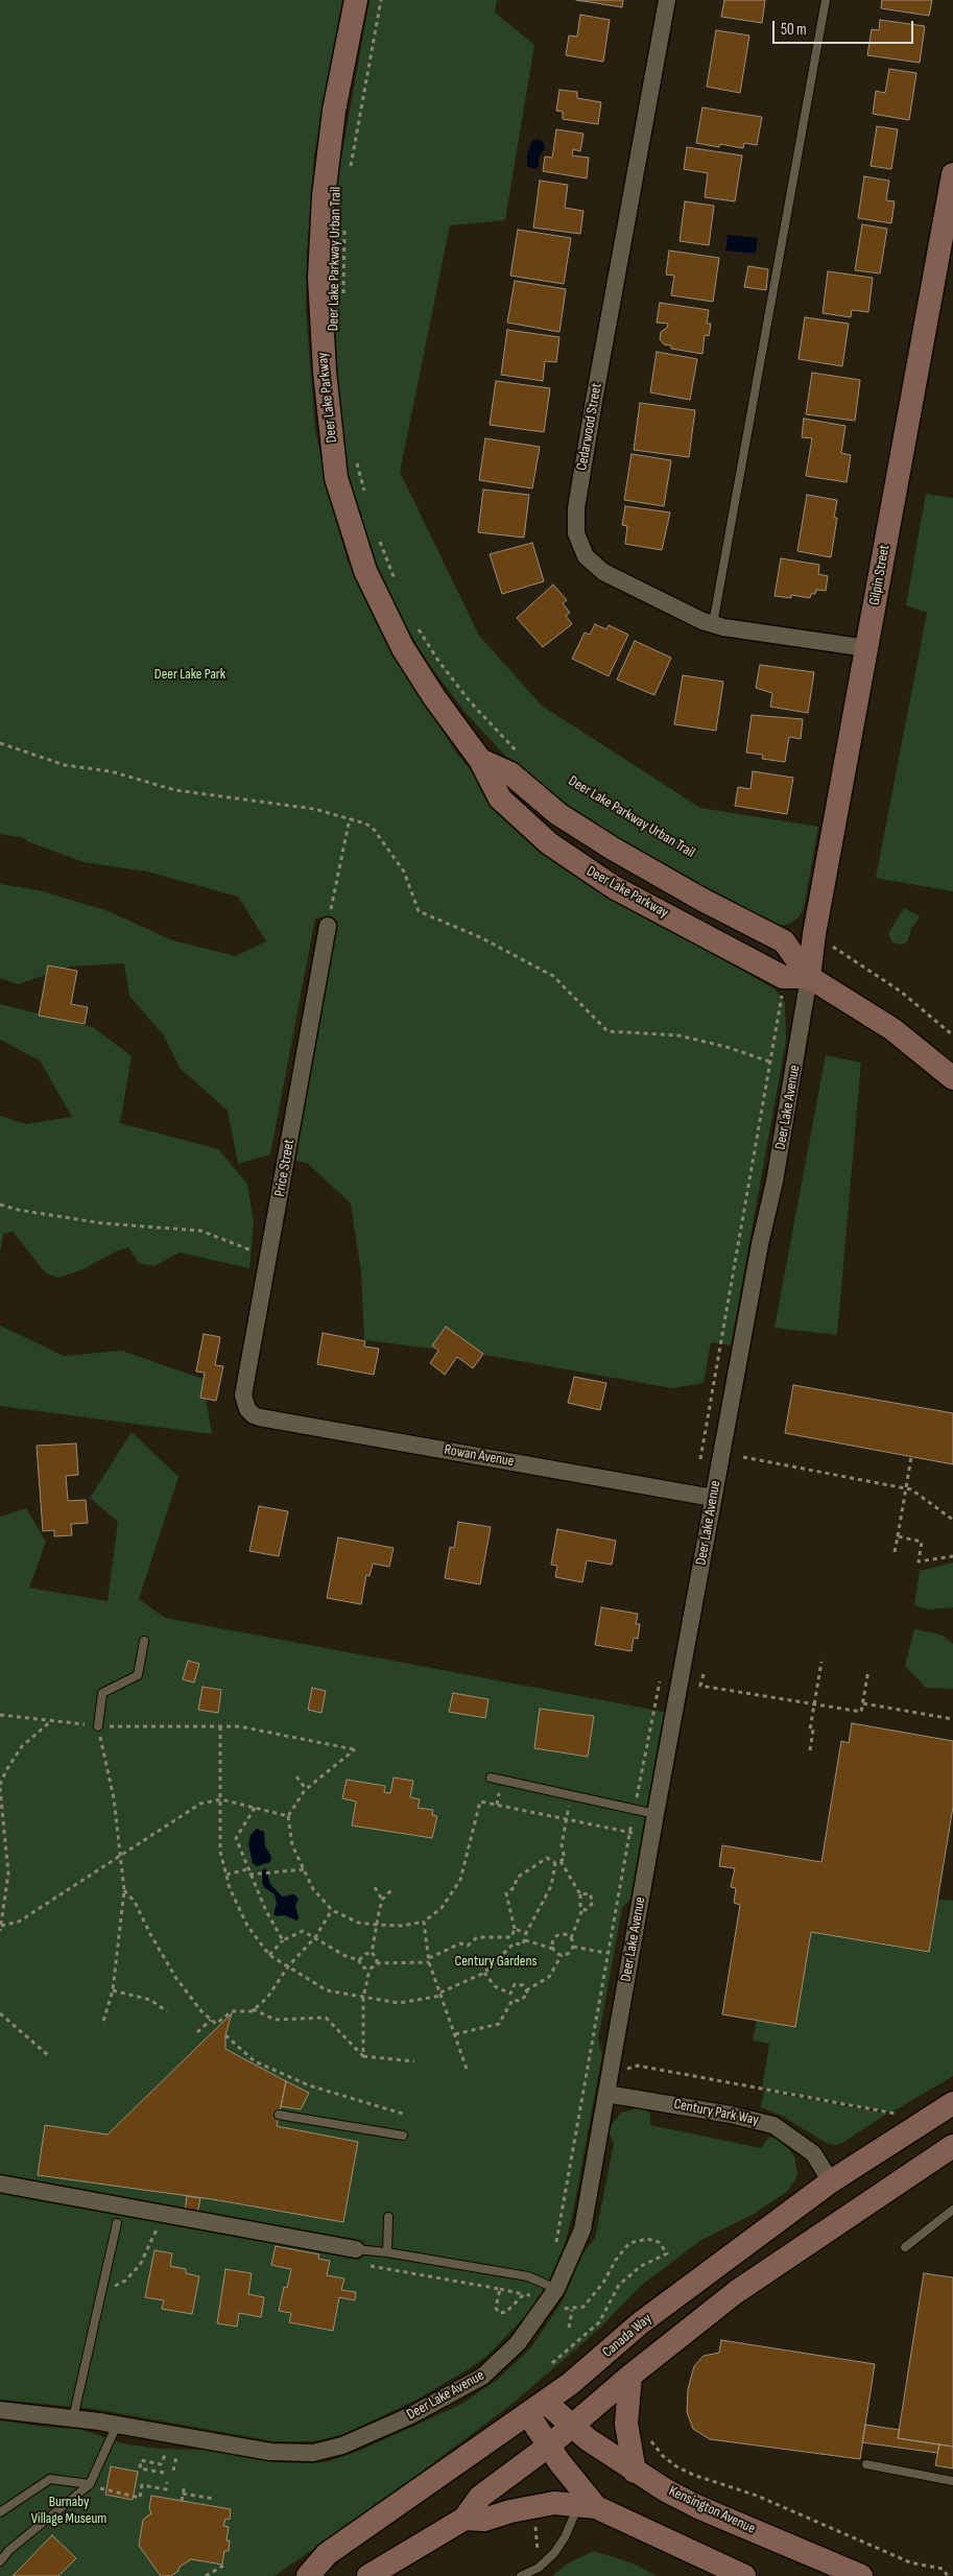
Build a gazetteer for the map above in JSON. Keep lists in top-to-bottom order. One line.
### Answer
{"streets":{"main road":["Deer Lake Parkway","Gilpin Street","Canada Way","Kensington Avenue"],"street":["Cedarwood Street","Deer Lake Avenue","Price Street","Rowan Avenue","Century Park Way"],"path":["Deer Lake Parkway Urban Trail"]},"crossings":[["Deer Lake Parkway","Gilpin Street"],["Deer Lake Parkway","Deer Lake Avenue"],["Cedarwood Street","Gilpin Street"],["Gilpin Street","Deer Lake Avenue"],["Deer Lake Avenue","Rowan Avenue"],["Deer Lake Avenue","Century Park Way"],["Price Street","Rowan Avenue"],["Century Park Way","Canada Way"],["Canada Way","Kensington Avenue"]],"parks":["Deer Lake Park","Century Gardens","Burnaby Village Museum"],"scale_bar":"50 m"}
